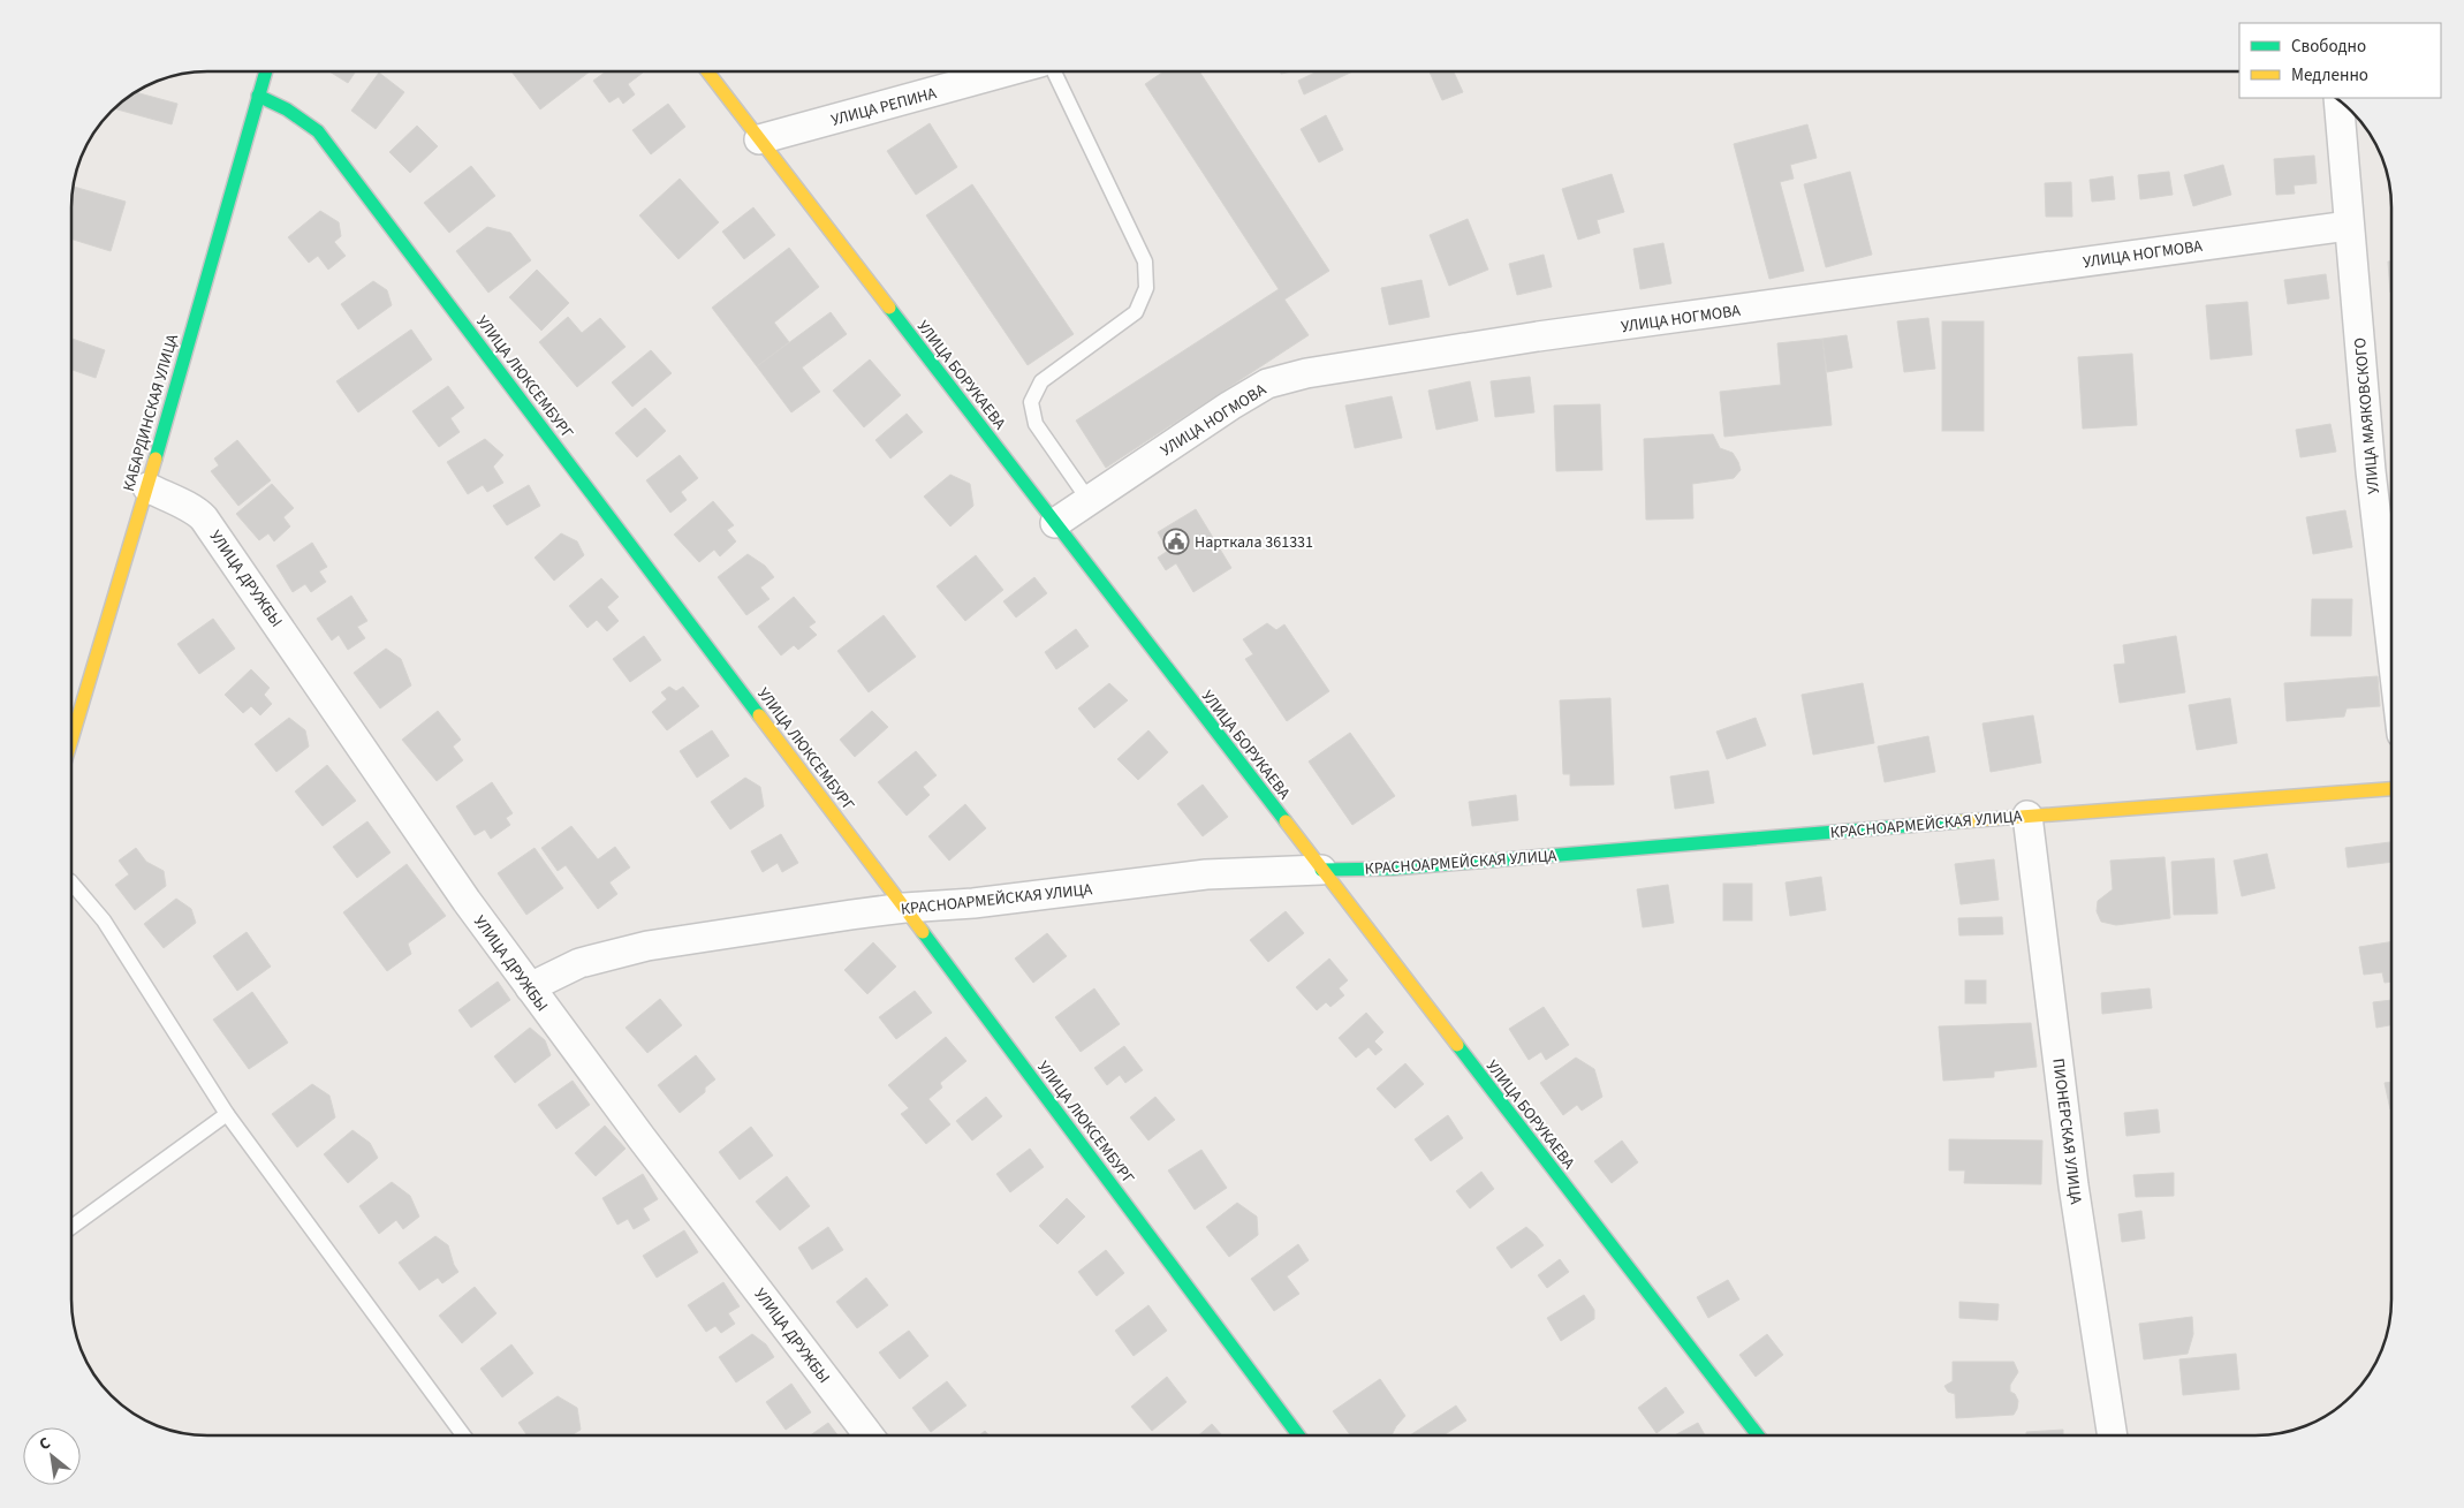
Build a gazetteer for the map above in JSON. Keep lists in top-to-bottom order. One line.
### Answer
{"streets":{"street":["УЛИЦА РЕПИНА","УЛИЦА НОГМОВА","УЛИЦА БОРУКАЕВА","УЛИЦА ЛЮКСЕМБУРГ","КАБАРДИНСКАЯ УЛИЦА","УЛИЦА МАЯКОВСКОГО","УЛИЦА ДРУЖБЫ","КРАСНОАРМЕЙСКАЯ УЛИЦА","ПИОНЕРСКАЯ УЛИЦА"]},"crossings":[["УЛИЦА РЕПИНА","УЛИЦА БОРУКАЕВА"],["УЛИЦА НОГМОВА","УЛИЦА БОРУКАЕВА"],["УЛИЦА НОГМОВА","УЛИЦА МАЯКОВСКОГО"],["УЛИЦА БОРУКАЕВА","КРАСНОАРМЕЙСКАЯ УЛИЦА"],["УЛИЦА ЛЮКСЕМБУРГ","КАБАРДИНСКАЯ УЛИЦА"],["УЛИЦА ЛЮКСЕМБУРГ","КРАСНОАРМЕЙСКАЯ УЛИЦА"],["КАБАРДИНСКАЯ УЛИЦА","УЛИЦА ДРУЖБЫ"],["УЛИЦА ДРУЖБЫ","КРАСНОАРМЕЙСКАЯ УЛИЦА"],["КРАСНОАРМЕЙСКАЯ УЛИЦА","ПИОНЕРСКАЯ УЛИЦА"]],"places":{"public building":["Нарткала 361331"]},"legend":["Свободно","Медленно"],"north":"top left"}
